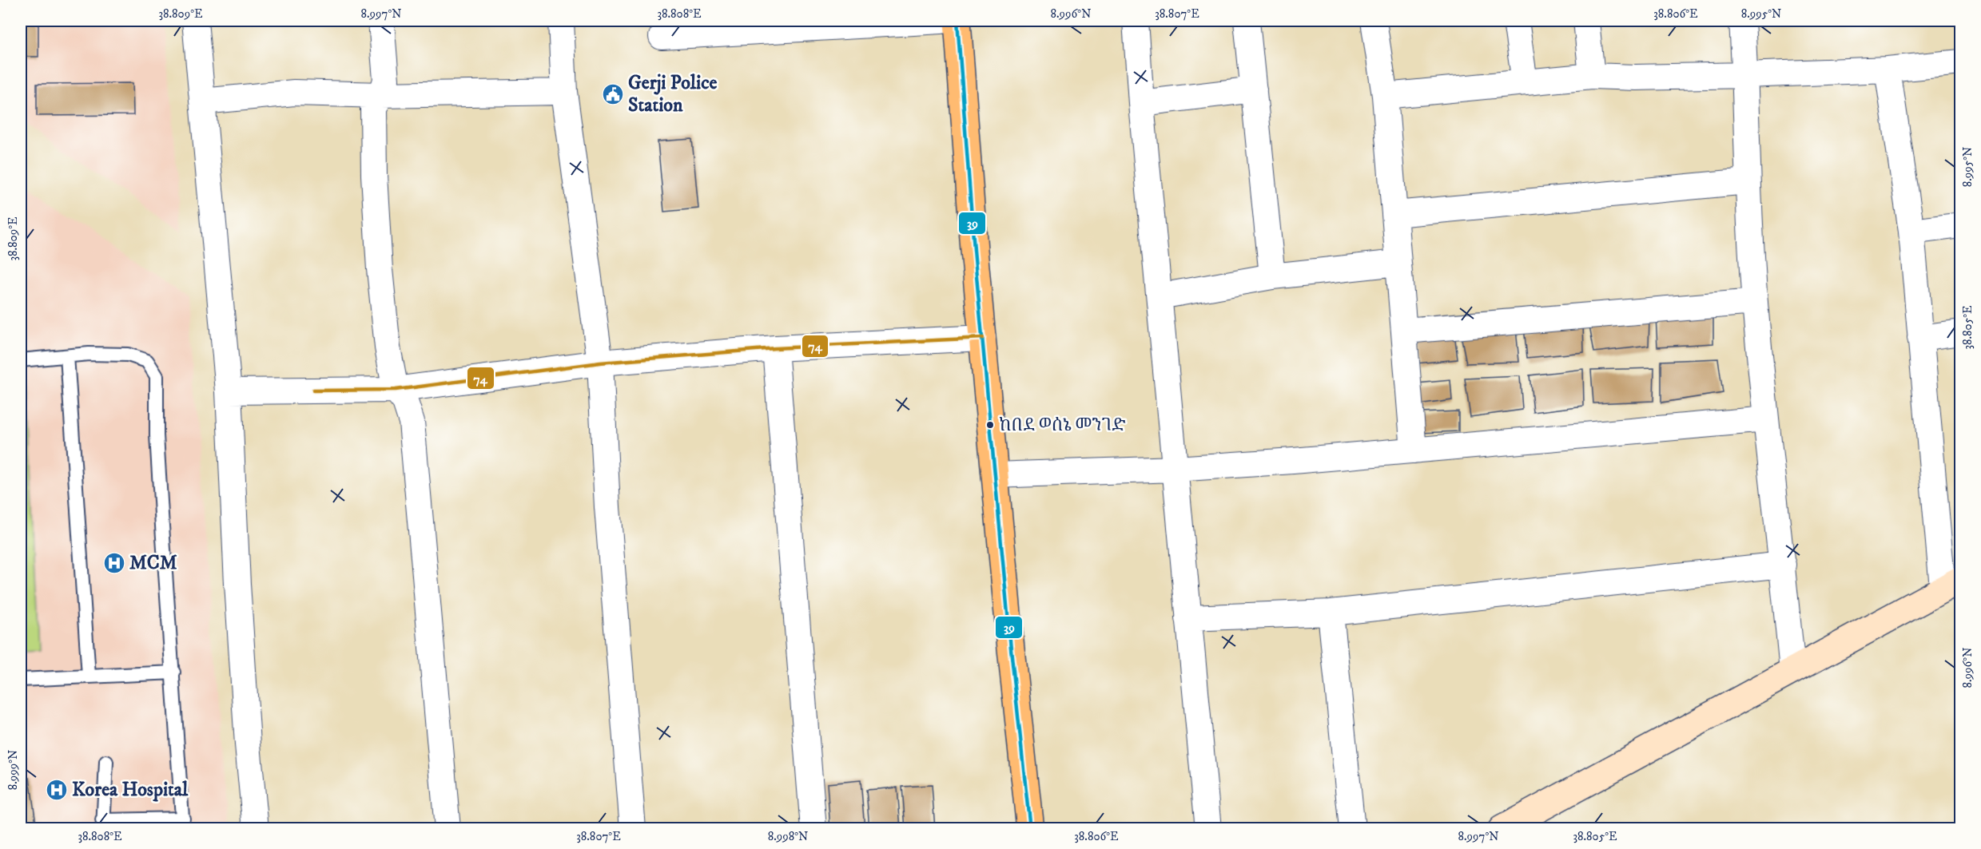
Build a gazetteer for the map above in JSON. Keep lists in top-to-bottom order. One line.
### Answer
{"places":{"public building":["Gerji Police Station"],"other":["ከበደ ወሰኔ መንገድ"],"hospital":["MCM","Korea Hospital"]},"lines":["transit line 39","transit line 74"],"coordinates":["38.809°E","8.997°N","38.808°E","8.996°N","38.807°E","38.806°E","8.995°N","38.805°E","8.999°N","8.998°N"]}
